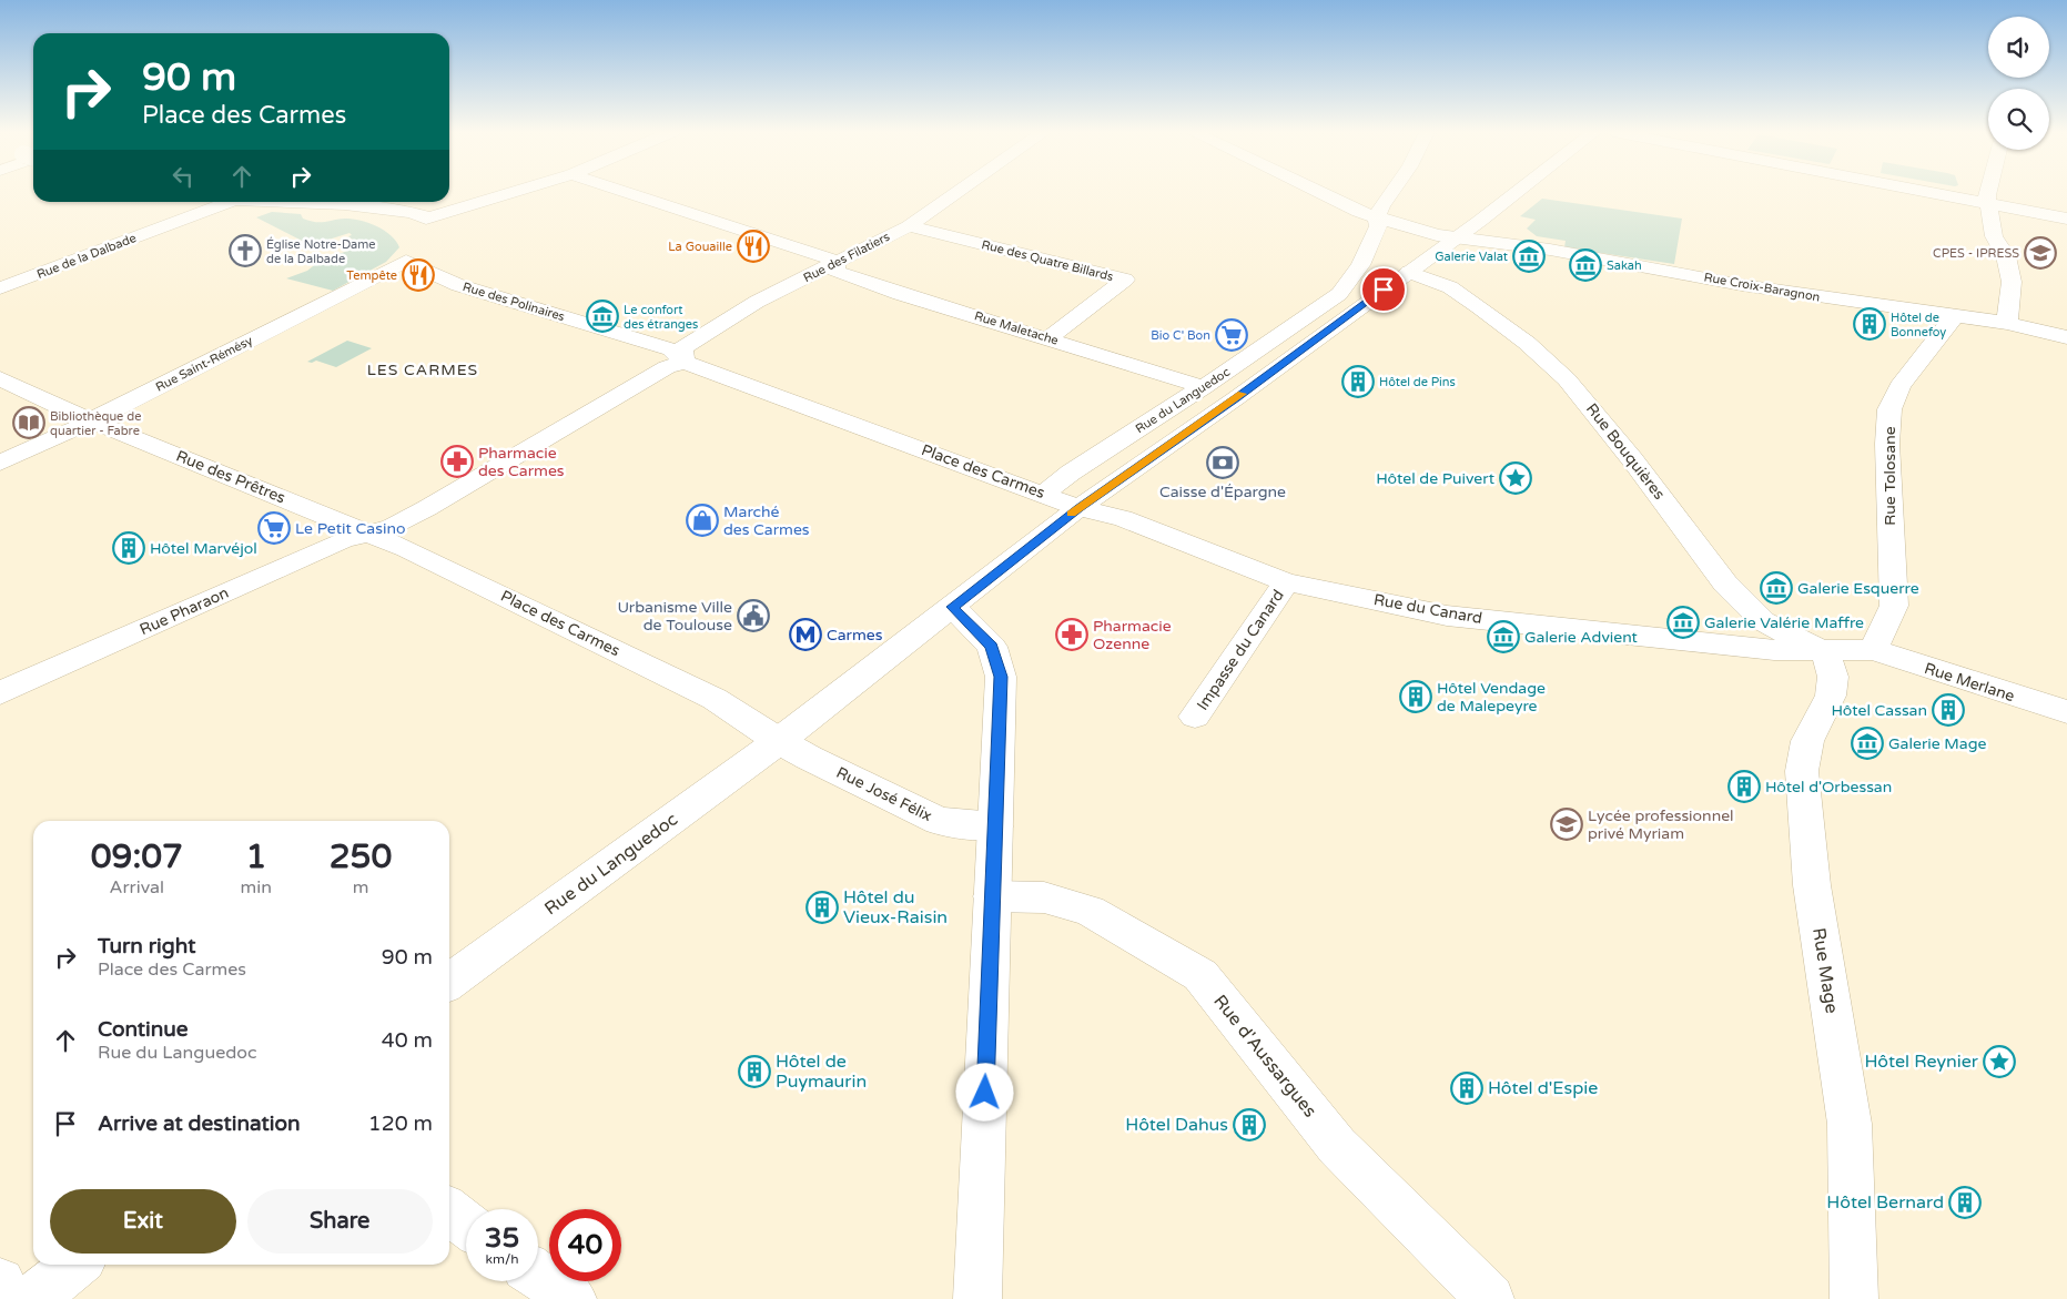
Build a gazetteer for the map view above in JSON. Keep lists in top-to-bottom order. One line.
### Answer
{"streets":{"street":["Rue de la Dalbade","Rue des Filatiers","Rue des Quatre Billards","Rue Croix-Baragnon","Rue des Polinaires","Rue Maletache","Rue Saint-Rémésy","Rue du Languedoc","Rue Bouquières","Place des Carmes","Rue Tolosane","Rue des Prêtres","Rue du Canard","Rue Pharaon","Impasse du Canard","Rue Merlane","Rue José Félix","Rue Mage","Rue d'Aussargues"]},"crossings":[["Rue des Filatiers","Rue des Quatre Billards"],["Rue des Filatiers","Rue des Polinaires"],["Rue des Filatiers","Rue Maletache"],["Rue des Filatiers","Place des Carmes"],["Rue des Quatre Billards","Rue Maletache"],["Rue Croix-Baragnon","Rue du Languedoc"],["Rue Croix-Baragnon","Rue Tolosane"],["Rue des Polinaires","Rue Saint-Rémésy"],["Rue des Polinaires","Place des Carmes"],["Rue Maletache","Rue du Languedoc"],["Rue Saint-Rémésy","Rue des Prêtres"],["Rue du Languedoc","Rue Bouquières"],["Rue du Languedoc","Place des Carmes"],["Rue du Languedoc","Rue du Canard"],["Rue du Languedoc","Rue José Félix"],["Rue Bouquières","Rue du Canard"],["Rue Bouquières","Rue Mage"],["Place des Carmes","Rue des Prêtres"],["Place des Carmes","Rue du Canard"],["Place des Carmes","Rue Pharaon"],["Place des Carmes","Rue José Félix"],["Rue Tolosane","Rue du Canard"],["Rue Tolosane","Rue Merlane"],["Rue des Prêtres","Rue Pharaon"],["Rue du Canard","Impasse du Canard"],["Rue du Canard","Rue Merlane"],["Rue du Canard","Rue Mage"]],"districts":["LES CARMES"],"places":{"restaurant":["La Gouaille","Tempête"],"church":["Église Notre-Dame de la Dalbade"],"school or university":["CPES - IPRESS","Lycée professionnel privé Myriam"],"museum":["Galerie Valat","Sakah","Le confort des étranges","Galerie Esquerre","Galerie Valérie Maffre","Galerie Advient","Galerie Mage"],"building":["Hôtel de Bonnefoy","Hôtel de Pins","Hôtel Marvéjol","Hôtel Vendage de Malepeyre","Hôtel Cassan","Hôtel d'Orbessan","Hôtel du Vieux-Raisin","Hôtel de Puymaurin","Hôtel d'Espie","Hôtel Dahus","Hôtel Bernard"],"supermarket":["Bio C' Bon","Le Petit Casino"],"library":["Bibliothèque de quartier - Fabre"],"pharmacy":["Pharmacie des Carmes","Pharmacie Ozenne"],"bank":["Caisse d'Épargne"],"place":["Hôtel de Puivert","Hôtel Reynier"],"shop":["Marché des Carmes"],"public building":["Urbanisme Ville de Toulouse"],"metro station":["Carmes"]},"page":{"turn":["90 m","Place des Carmes"],"eta":["09:07","Arrival","1","min","250","m"],"list":[{"name":"Turn right","note":"Place des Carmes","value":"90 m"},{"name":"Continue","note":"Rue du Languedoc","value":"40 m"},{"name":"Arrive at destination","value":"120 m"}],"buttons":["Exit","Share"],"speed":"35 km/h","limit":"40"}}
